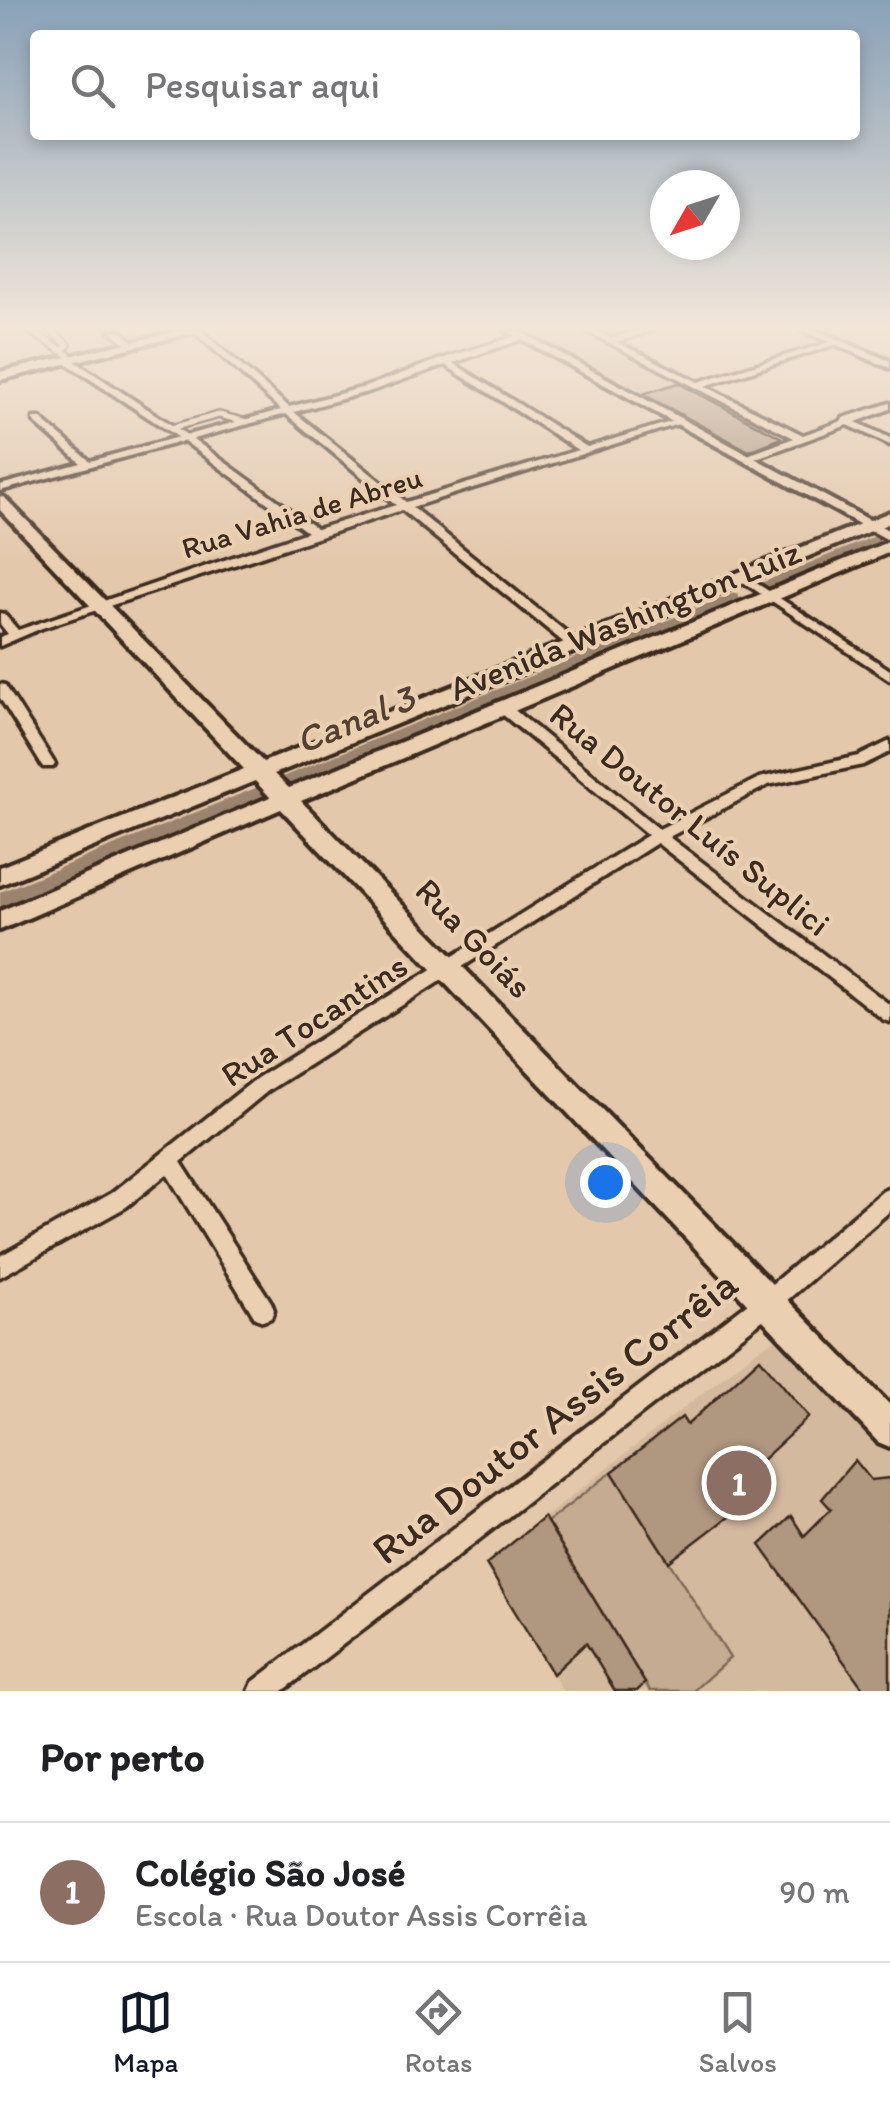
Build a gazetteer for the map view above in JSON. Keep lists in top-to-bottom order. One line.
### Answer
{"streets":{"main road":["Avenida Washington Luiz","Rua Goiás"],"street":["Rua Vahia de Abreu","Rua Doutor Luís Suplici","Rua Tocantins","Rua Doutor Assis Corrêia"]},"crossings":[["Rua Vahia de Abreu","Rua Goiás"],["Avenida Washington Luiz","Rua Doutor Luís Suplici"],["Avenida Washington Luiz","Rua Goiás"],["Rua Doutor Luís Suplici","Rua Tocantins"],["Rua Goiás","Rua Tocantins"],["Rua Goiás","Rua Doutor Assis Corrêia"]],"water":["Canal 3"],"north":"bottom left","page":{"search":"Pesquisar aqui","pins":"1","heading":"Por perto","list":[{"mark":"1","name":"Colégio São José","note":"Escola · Rua Doutor Assis Corrêia","value":"90 m"}],"nav":["Mapa","Rotas","Salvos"]}}
